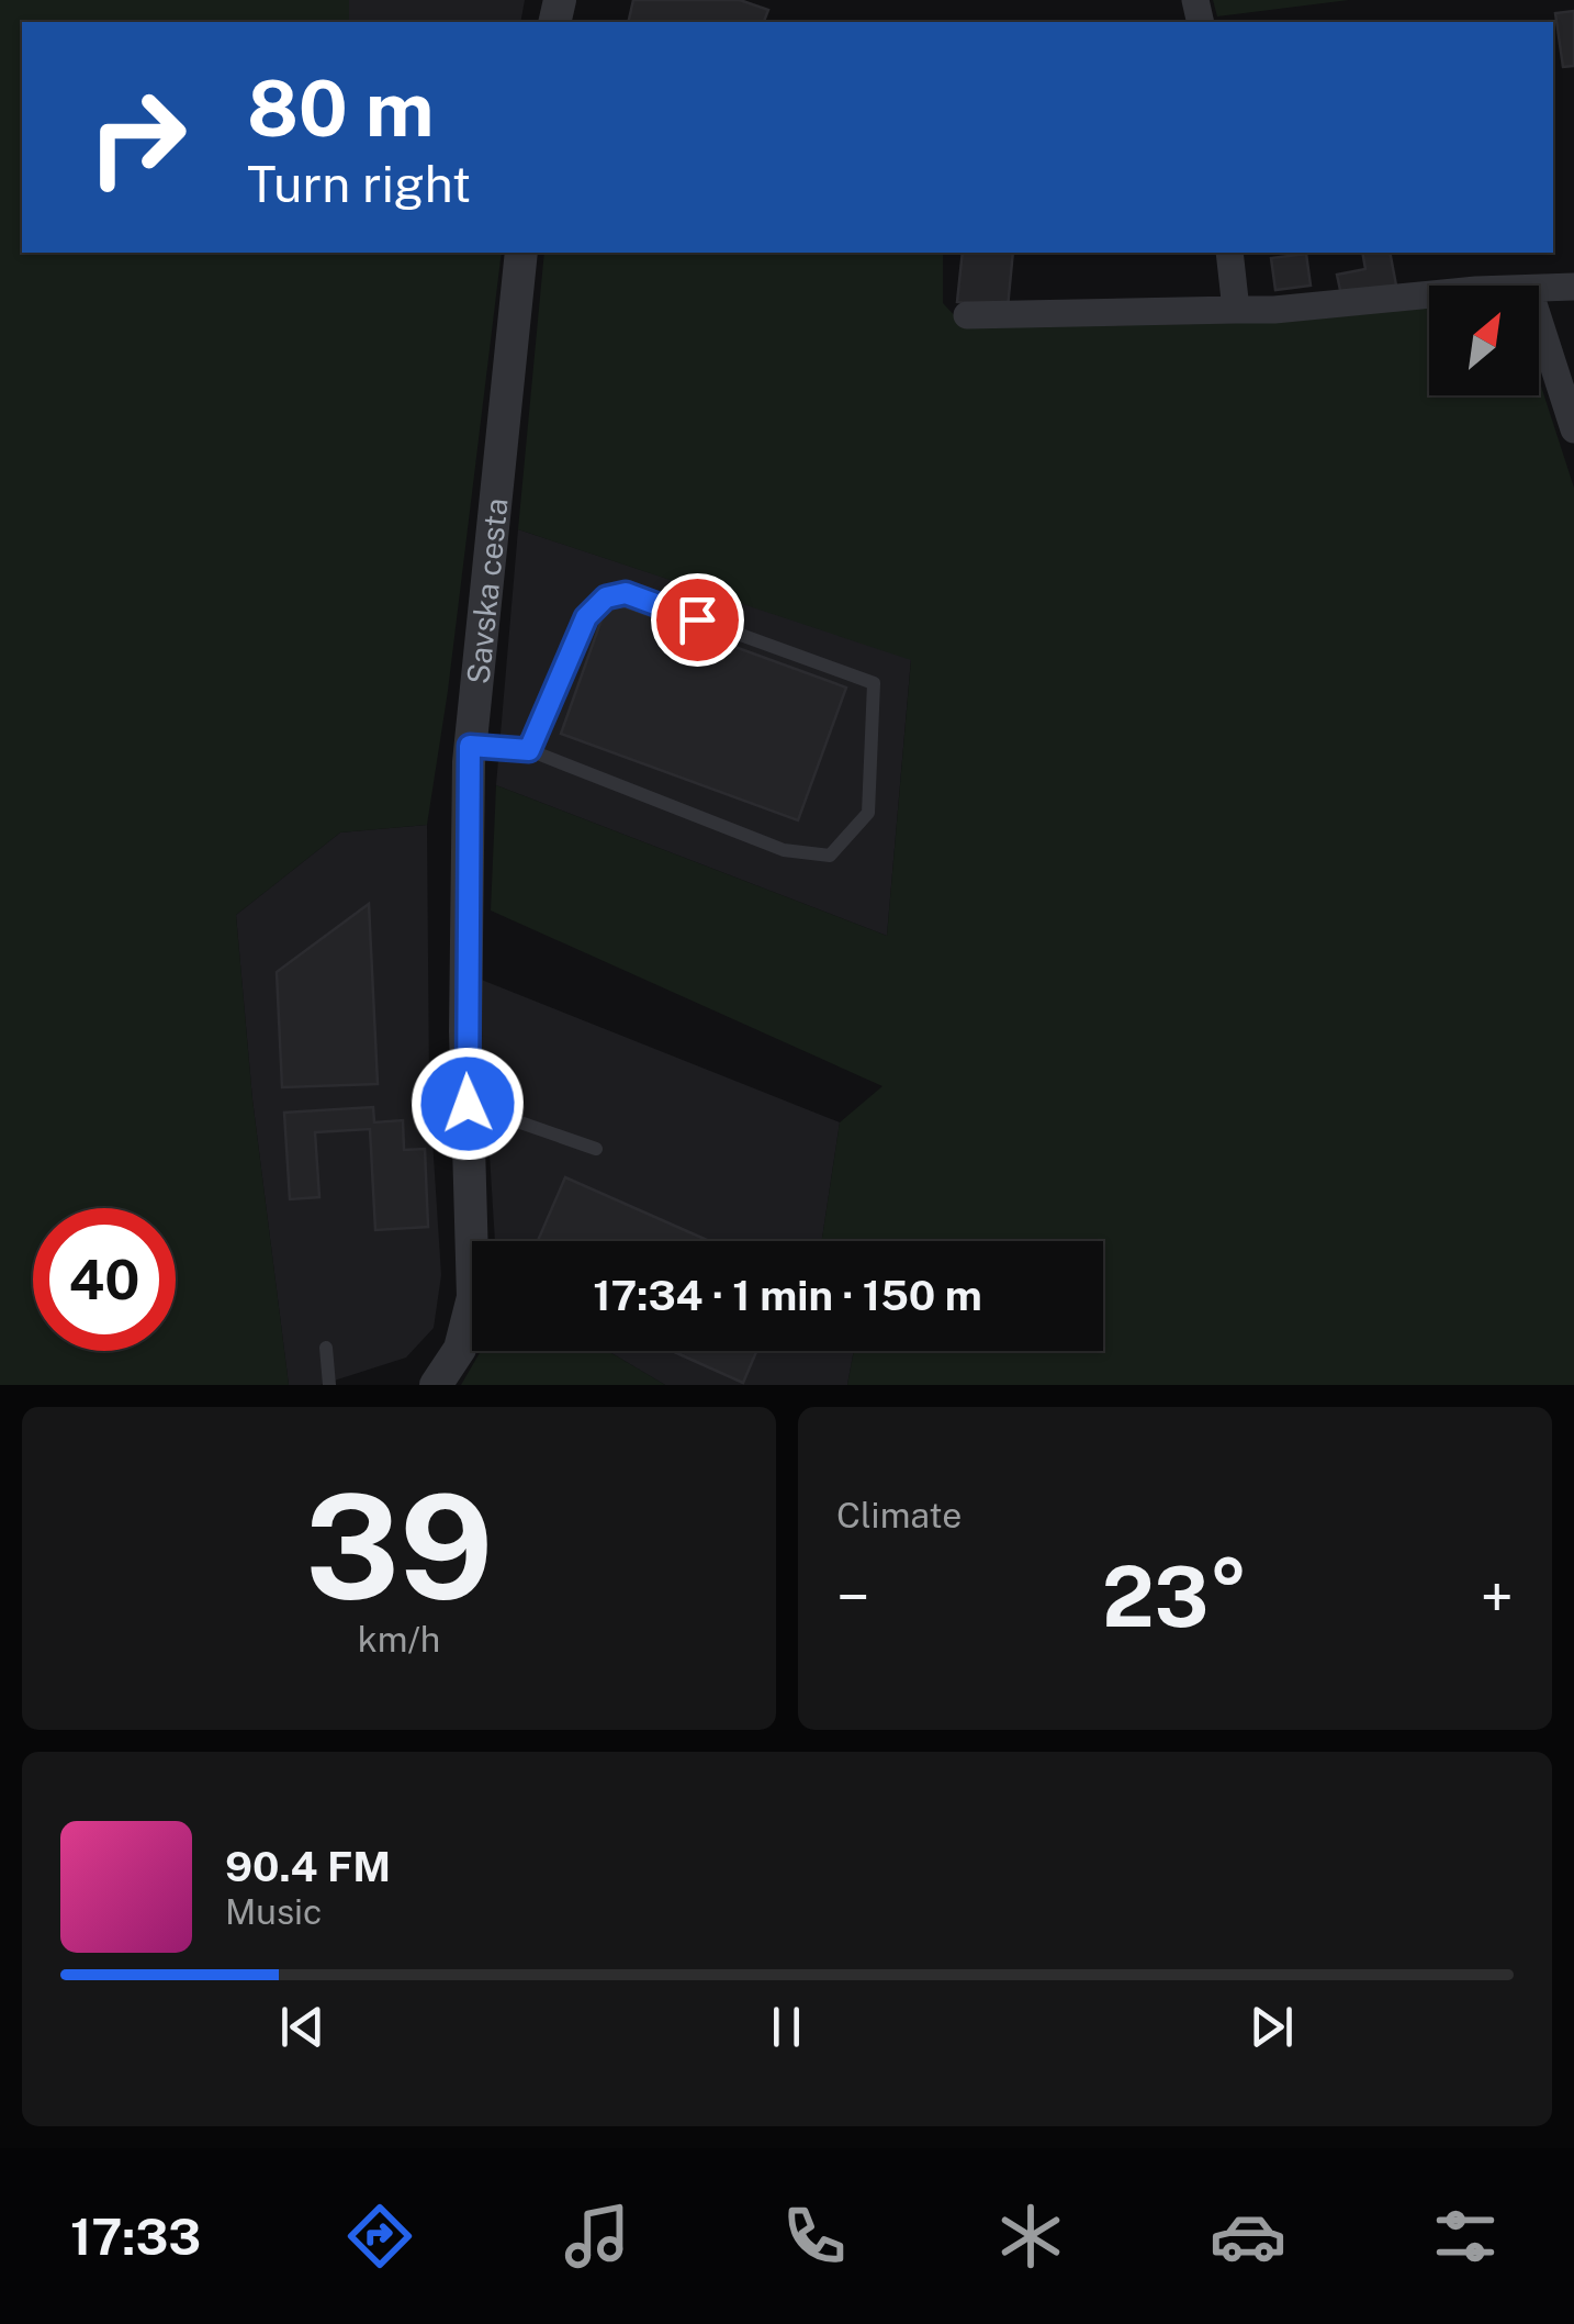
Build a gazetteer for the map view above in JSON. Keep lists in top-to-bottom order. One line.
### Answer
{"streets":{"street":["Savska cesta"]},"north":"top right","page":{"turn":["80 m","Turn right"],"limit":"40","trip":"17:34 · 1 min · 150 m","tile":[["39","km/h"],"Climate"],"heat":["−","23°","+"],"song":["90.4 FM","Music"],"tabs":"17:33"}}
